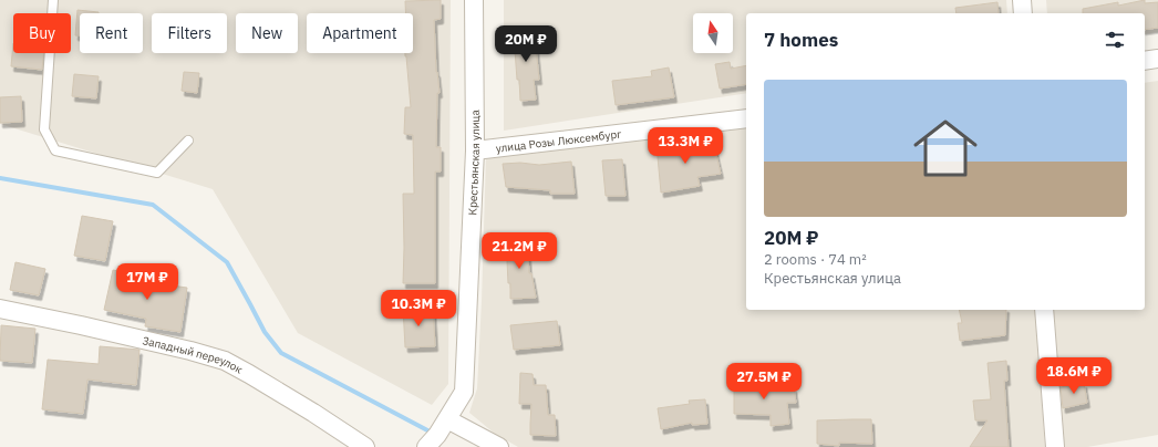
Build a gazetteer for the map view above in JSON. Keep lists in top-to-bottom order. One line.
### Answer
{"streets":{"street":["улица Розы Люксембург","Крестьянская улица","Западный переулок"]},"crossings":[["улица Розы Люксембург","Крестьянская улица"]],"north":"top","page":{"chip":["Buy","Rent","Filters","New","Apartment"],"heading":"7 homes","price":["20M ₽","13.3M ₽","21.2M ₽","17M ₽","10.3M ₽","18.6M ₽","27.5M ₽"],"list":[{"name":"20M ₽","note":"2 rooms · 74 m² · Крестьянская улица"}]}}
